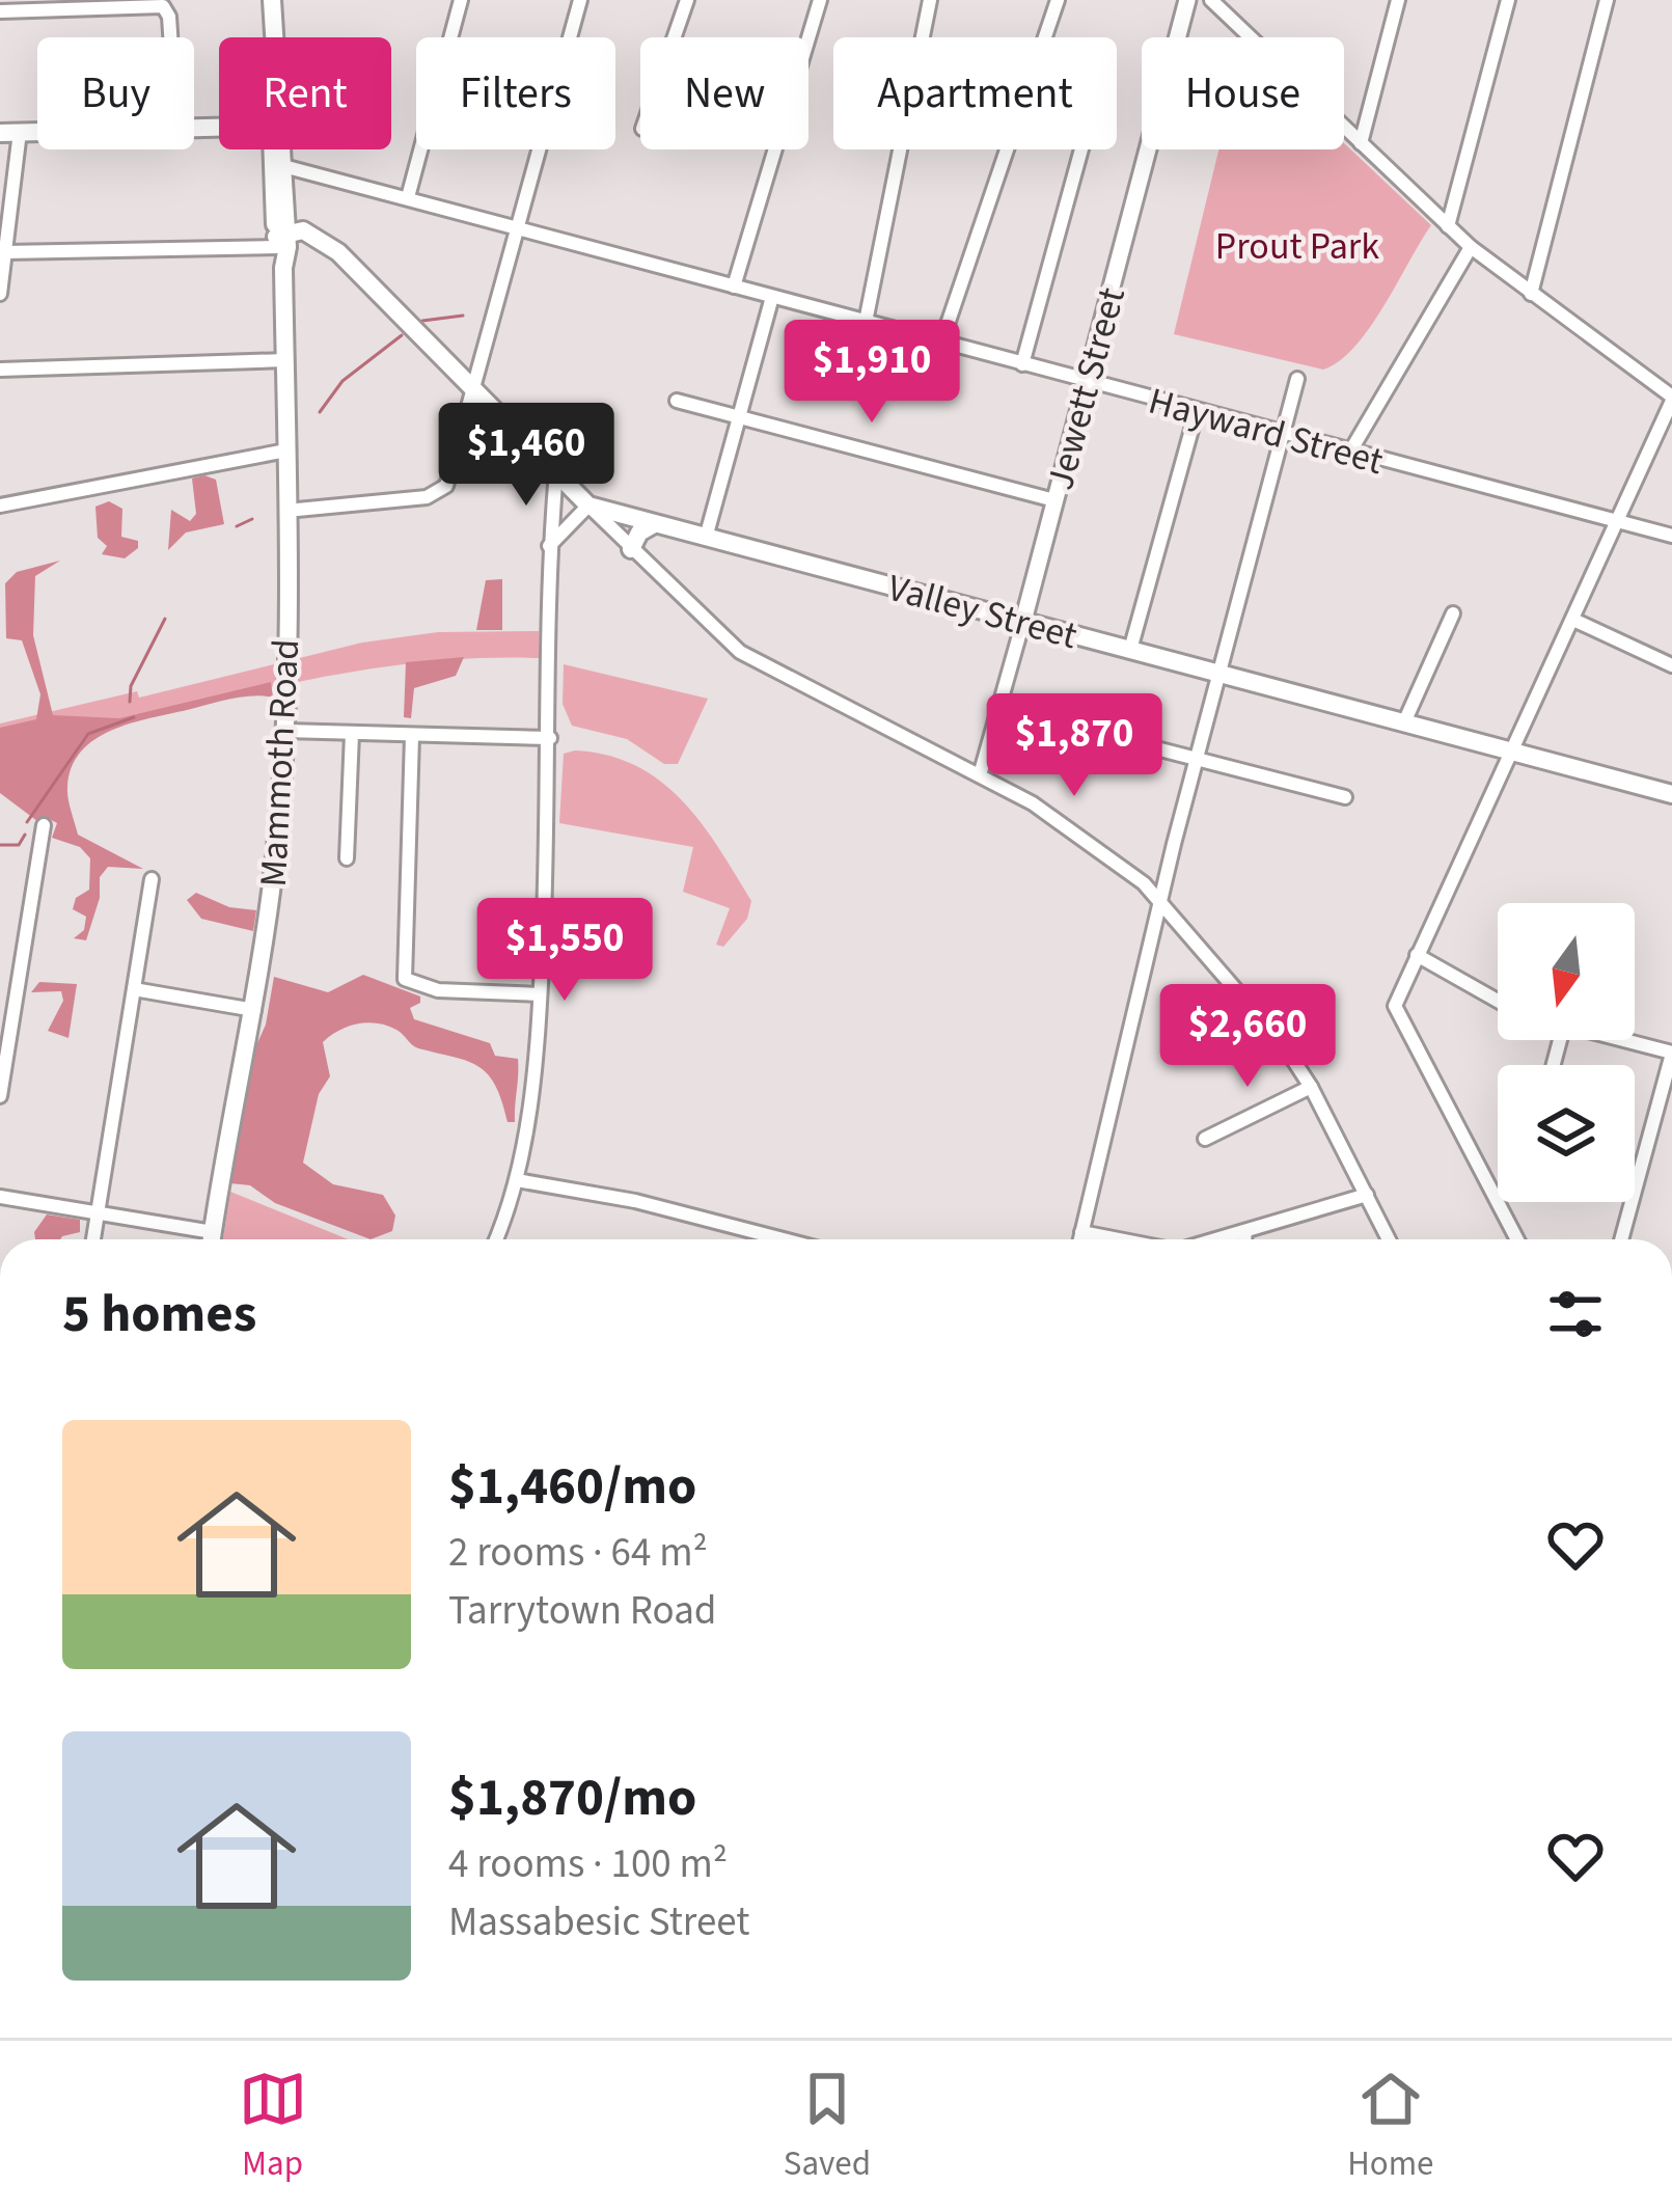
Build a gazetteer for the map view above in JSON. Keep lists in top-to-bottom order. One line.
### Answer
{"streets":{"main road":["Valley Street","Mammoth Road"],"street":["Jewett Street","Hayward Street"]},"crossings":[["Jewett Street","Hayward Street"],["Jewett Street","Valley Street"],["Hayward Street","Mammoth Road"]],"parks":["Prout Park"],"north":"bottom","page":{"chip":["Buy","Rent","Filters","New","Apartment","House"],"price":["$1,910","$1,460","$1,870","$1,550","$2,660"],"heading":"5 homes","list":[{"name":"$1,460/mo","note":"2 rooms · 64 m² · Tarrytown Road"},{"name":"$1,870/mo","note":"4 rooms · 100 m² · Massabesic Street"}],"tabs":["Map","Saved","Home"]}}
